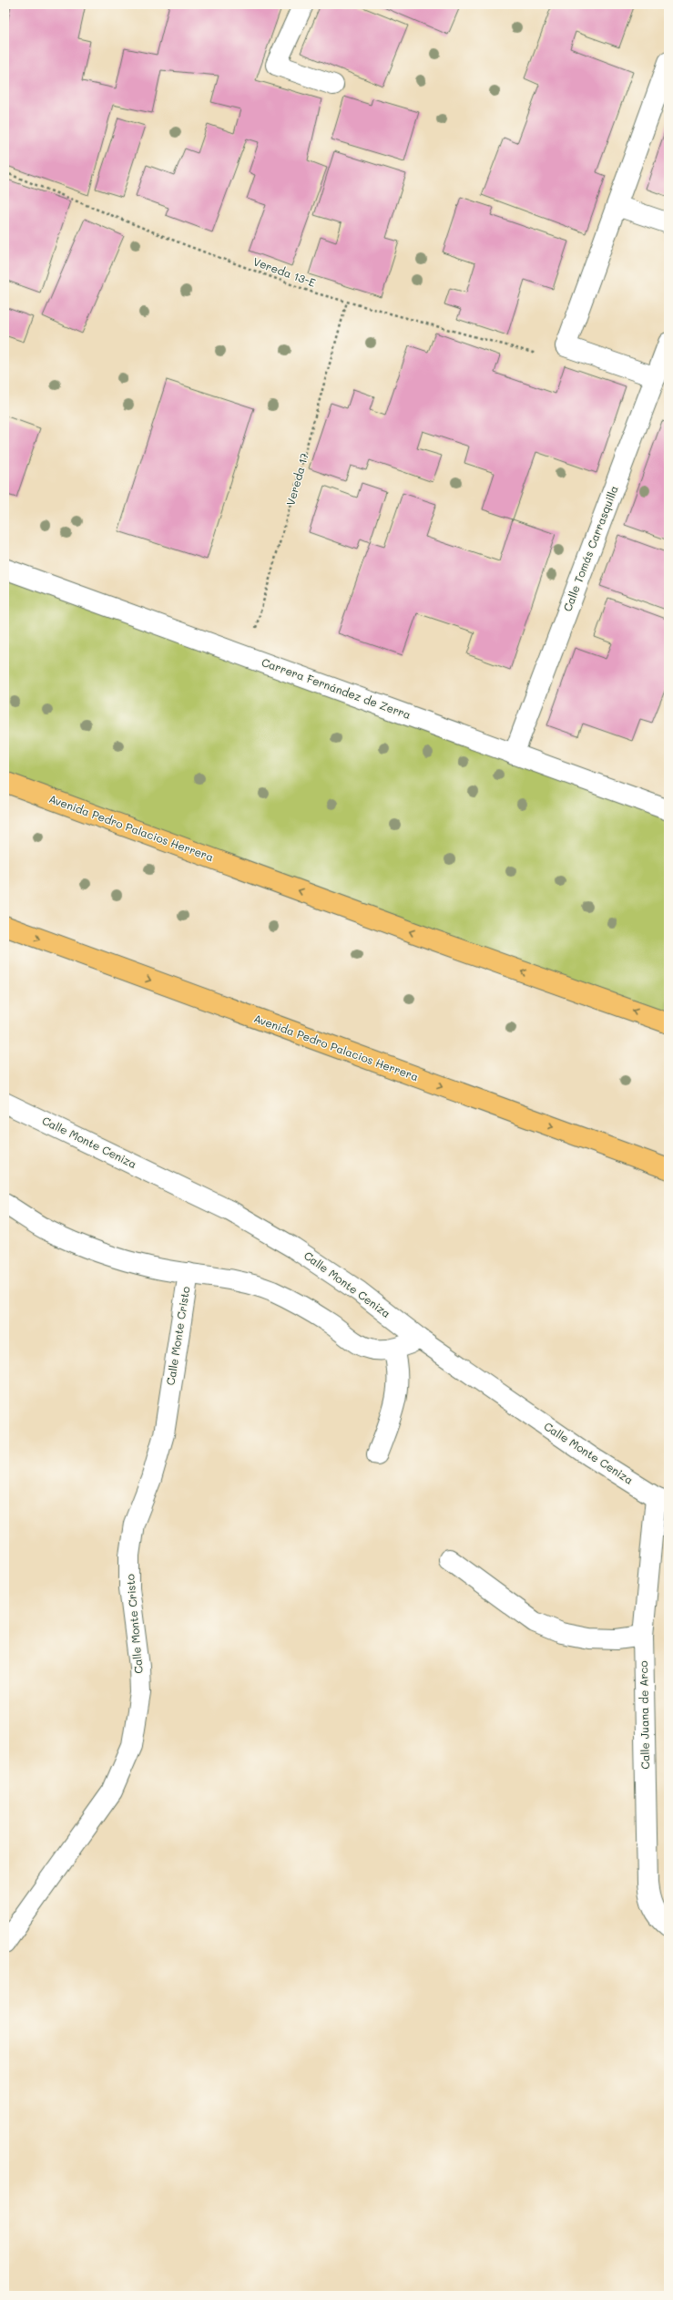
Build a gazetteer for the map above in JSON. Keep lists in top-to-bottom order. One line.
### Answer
{"streets":{"main road":["Avenida Pedro Palacios Herrera"],"street":["Calle Tomás Carrasquilla","Carrera Fernández de Zerra","Calle Monte Ceniza","Calle Monte Cristo","Calle Juana de Arco"],"path":["Vereda 13-E","Vereda 17"]},"crossings":[["Vereda 13-E","Vereda 17"],["Vereda 17","Carrera Fernández de Zerra"],["Calle Tomás Carrasquilla","Carrera Fernández de Zerra"],["Calle Monte Ceniza","Calle Juana de Arco"]]}
